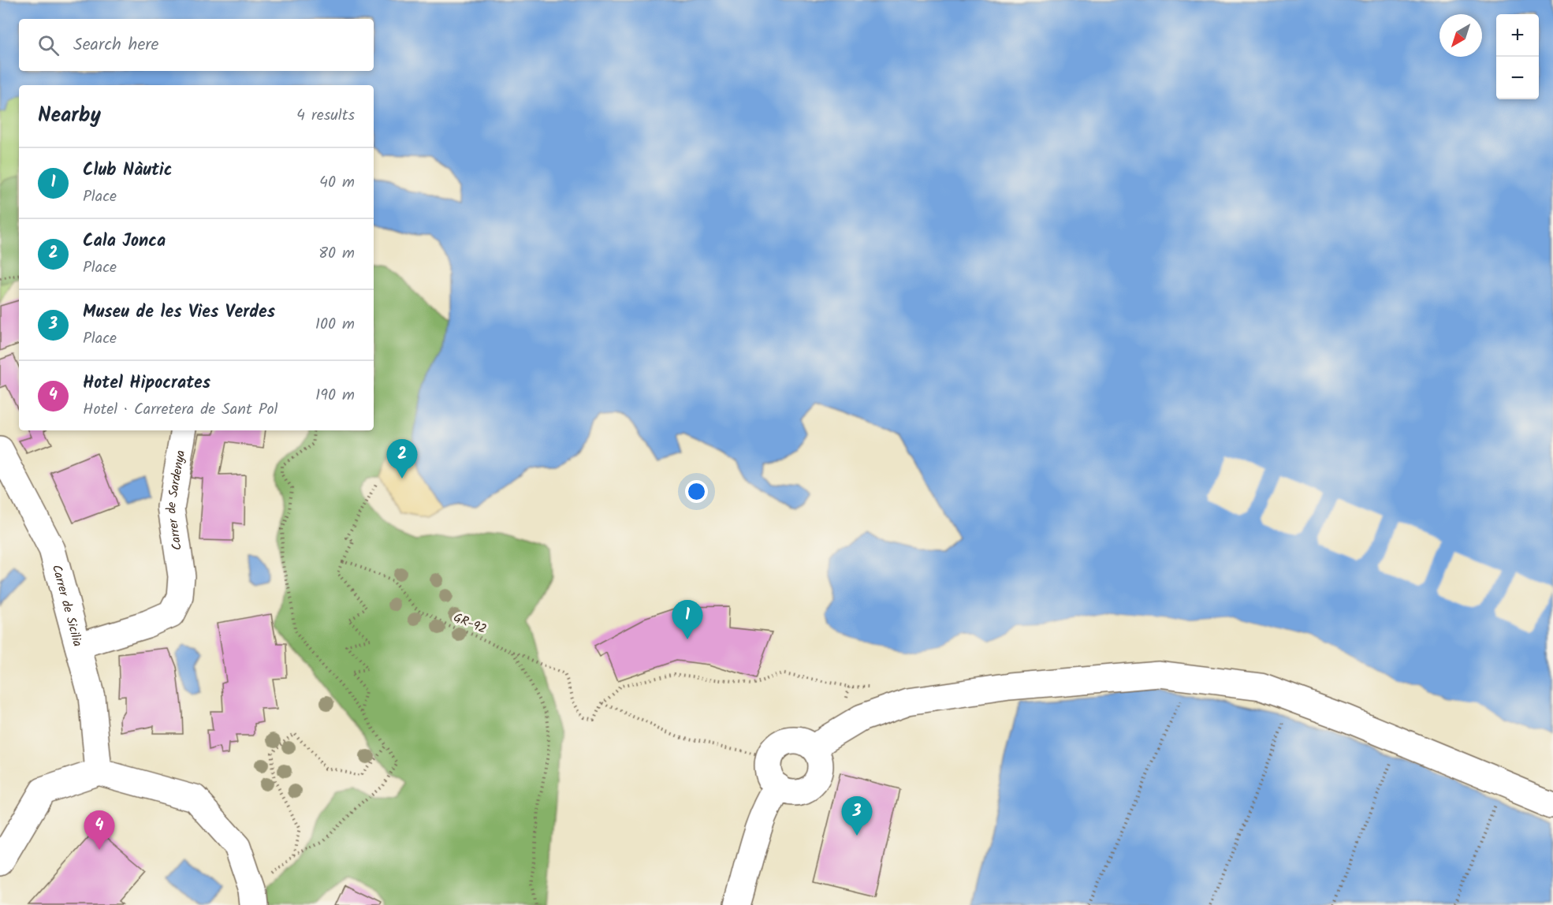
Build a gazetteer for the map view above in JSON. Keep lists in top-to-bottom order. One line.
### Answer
{"streets":{"street":["Carrer de Sardenya","Carrer de Sicilia"],"path":["GR-92"]},"crossings":[["Carrer de Sardenya","Carrer de Sicilia"]],"north":"bottom left","page":{"map_buttons":["+","−"],"search":"Search here","heading":["Nearby","4 results"],"list":[{"mark":"1","name":"Club Nàutic","note":"Place","value":"40 m"},{"mark":"2","name":"Cala Jonca","note":"Place","value":"80 m"},{"mark":"3","name":"Museu de les Vies Verdes","note":"Place","value":"100 m"},{"mark":"4","name":"Hotel Hipocrates","note":"Hotel · Carretera de Sant Pol","value":"190 m"}],"pins":["2","1","3","4"]}}
